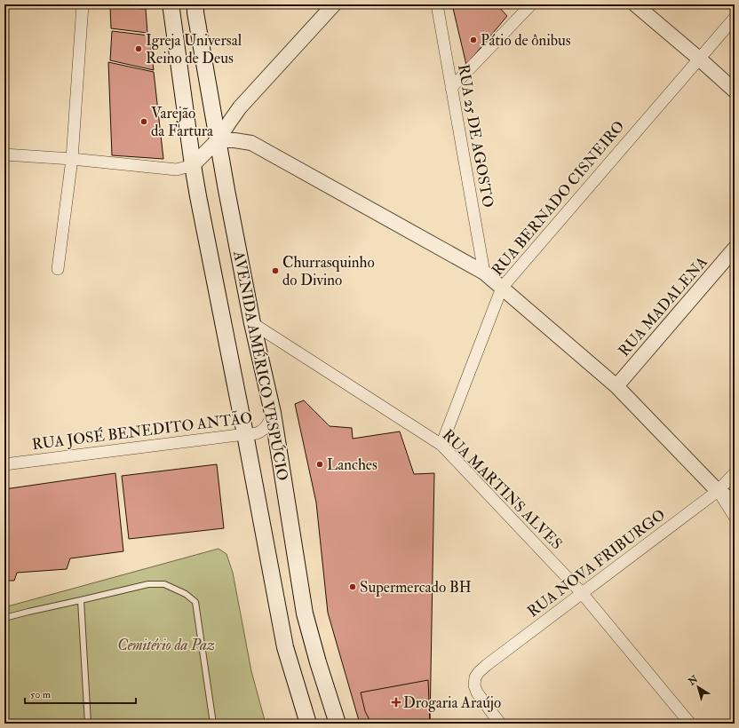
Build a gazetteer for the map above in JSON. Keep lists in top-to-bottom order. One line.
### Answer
{"streets":{"main road":["AVENIDA AMÉRICO VESPÚCIO"],"street":["RUA 25 DE AGOSTO","RUA BERNADO CISNEIRO","RUA MADALENA","RUA JOSÉ BENEDITO ANTÃO","RUA MARTINS ALVES","RUA NOVA FRIBURGO"]},"crossings":[["RUA BERNADO CISNEIRO","RUA MARTINS ALVES"],["AVENIDA AMÉRICO VESPÚCIO","RUA JOSÉ BENEDITO ANTÃO"],["AVENIDA AMÉRICO VESPÚCIO","RUA MARTINS ALVES"],["RUA MARTINS ALVES","RUA NOVA FRIBURGO"]],"parks":["Cemitério da Paz"],"places":{"other":["Pátio de ônibus","Igreja Universal Reino de Deus","Varejão da Fartura","Churrasquinho do Divino","Lanches","Supermercado BH"],"health":["Drogaria Araújo"]},"scale_bar":"50 m","north":"top left"}
